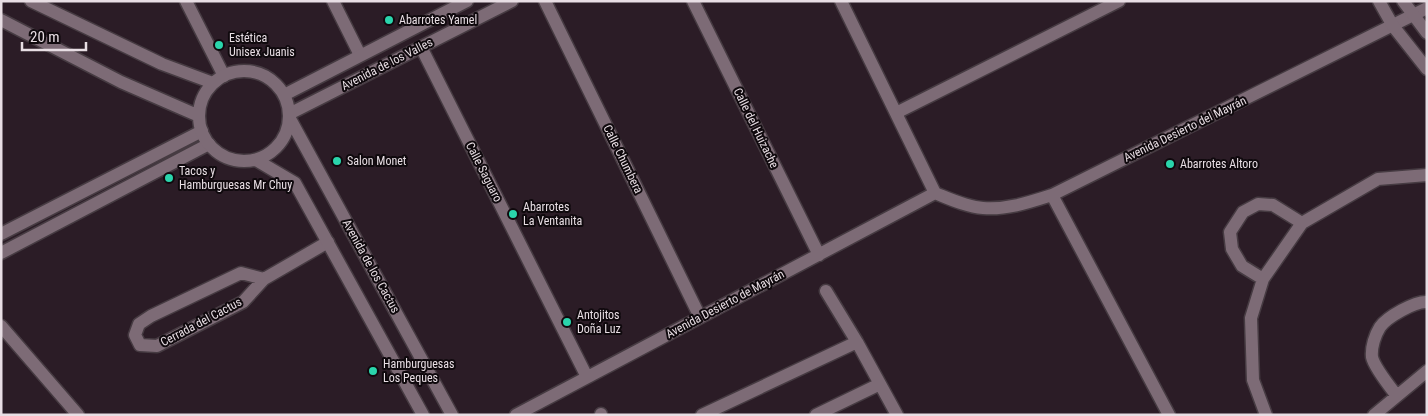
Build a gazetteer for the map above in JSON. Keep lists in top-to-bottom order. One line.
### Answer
{"streets":{"street":["Avenida de los Valles","Calle del Huizache","Avenida Desierto del Mayrán","Calle Chumbera","Calle Saguaro","Avenida de los Cactus","Avenida Desierto de Mayrán","Cerrada del Cactus"]},"crossings":[["Avenida de los Valles","Calle Saguaro"],["Avenida de los Valles","Avenida de los Cactus"],["Calle del Huizache","Avenida Desierto de Mayrán"],["Avenida Desierto del Mayrán","Avenida Desierto de Mayrán"],["Calle Chumbera","Avenida Desierto de Mayrán"],["Calle Saguaro","Avenida Desierto de Mayrán"]],"places":["Abarrotes Yamel","Estética Unisex Juanis","Salon Monet","Abarrotes Altoro","Tacos y Hamburguesas Mr Chuy","Abarrotes La Ventanita","Antojitos Doña Luz","Hamburguesas Los Peques"],"scale_bar":"20 m"}
